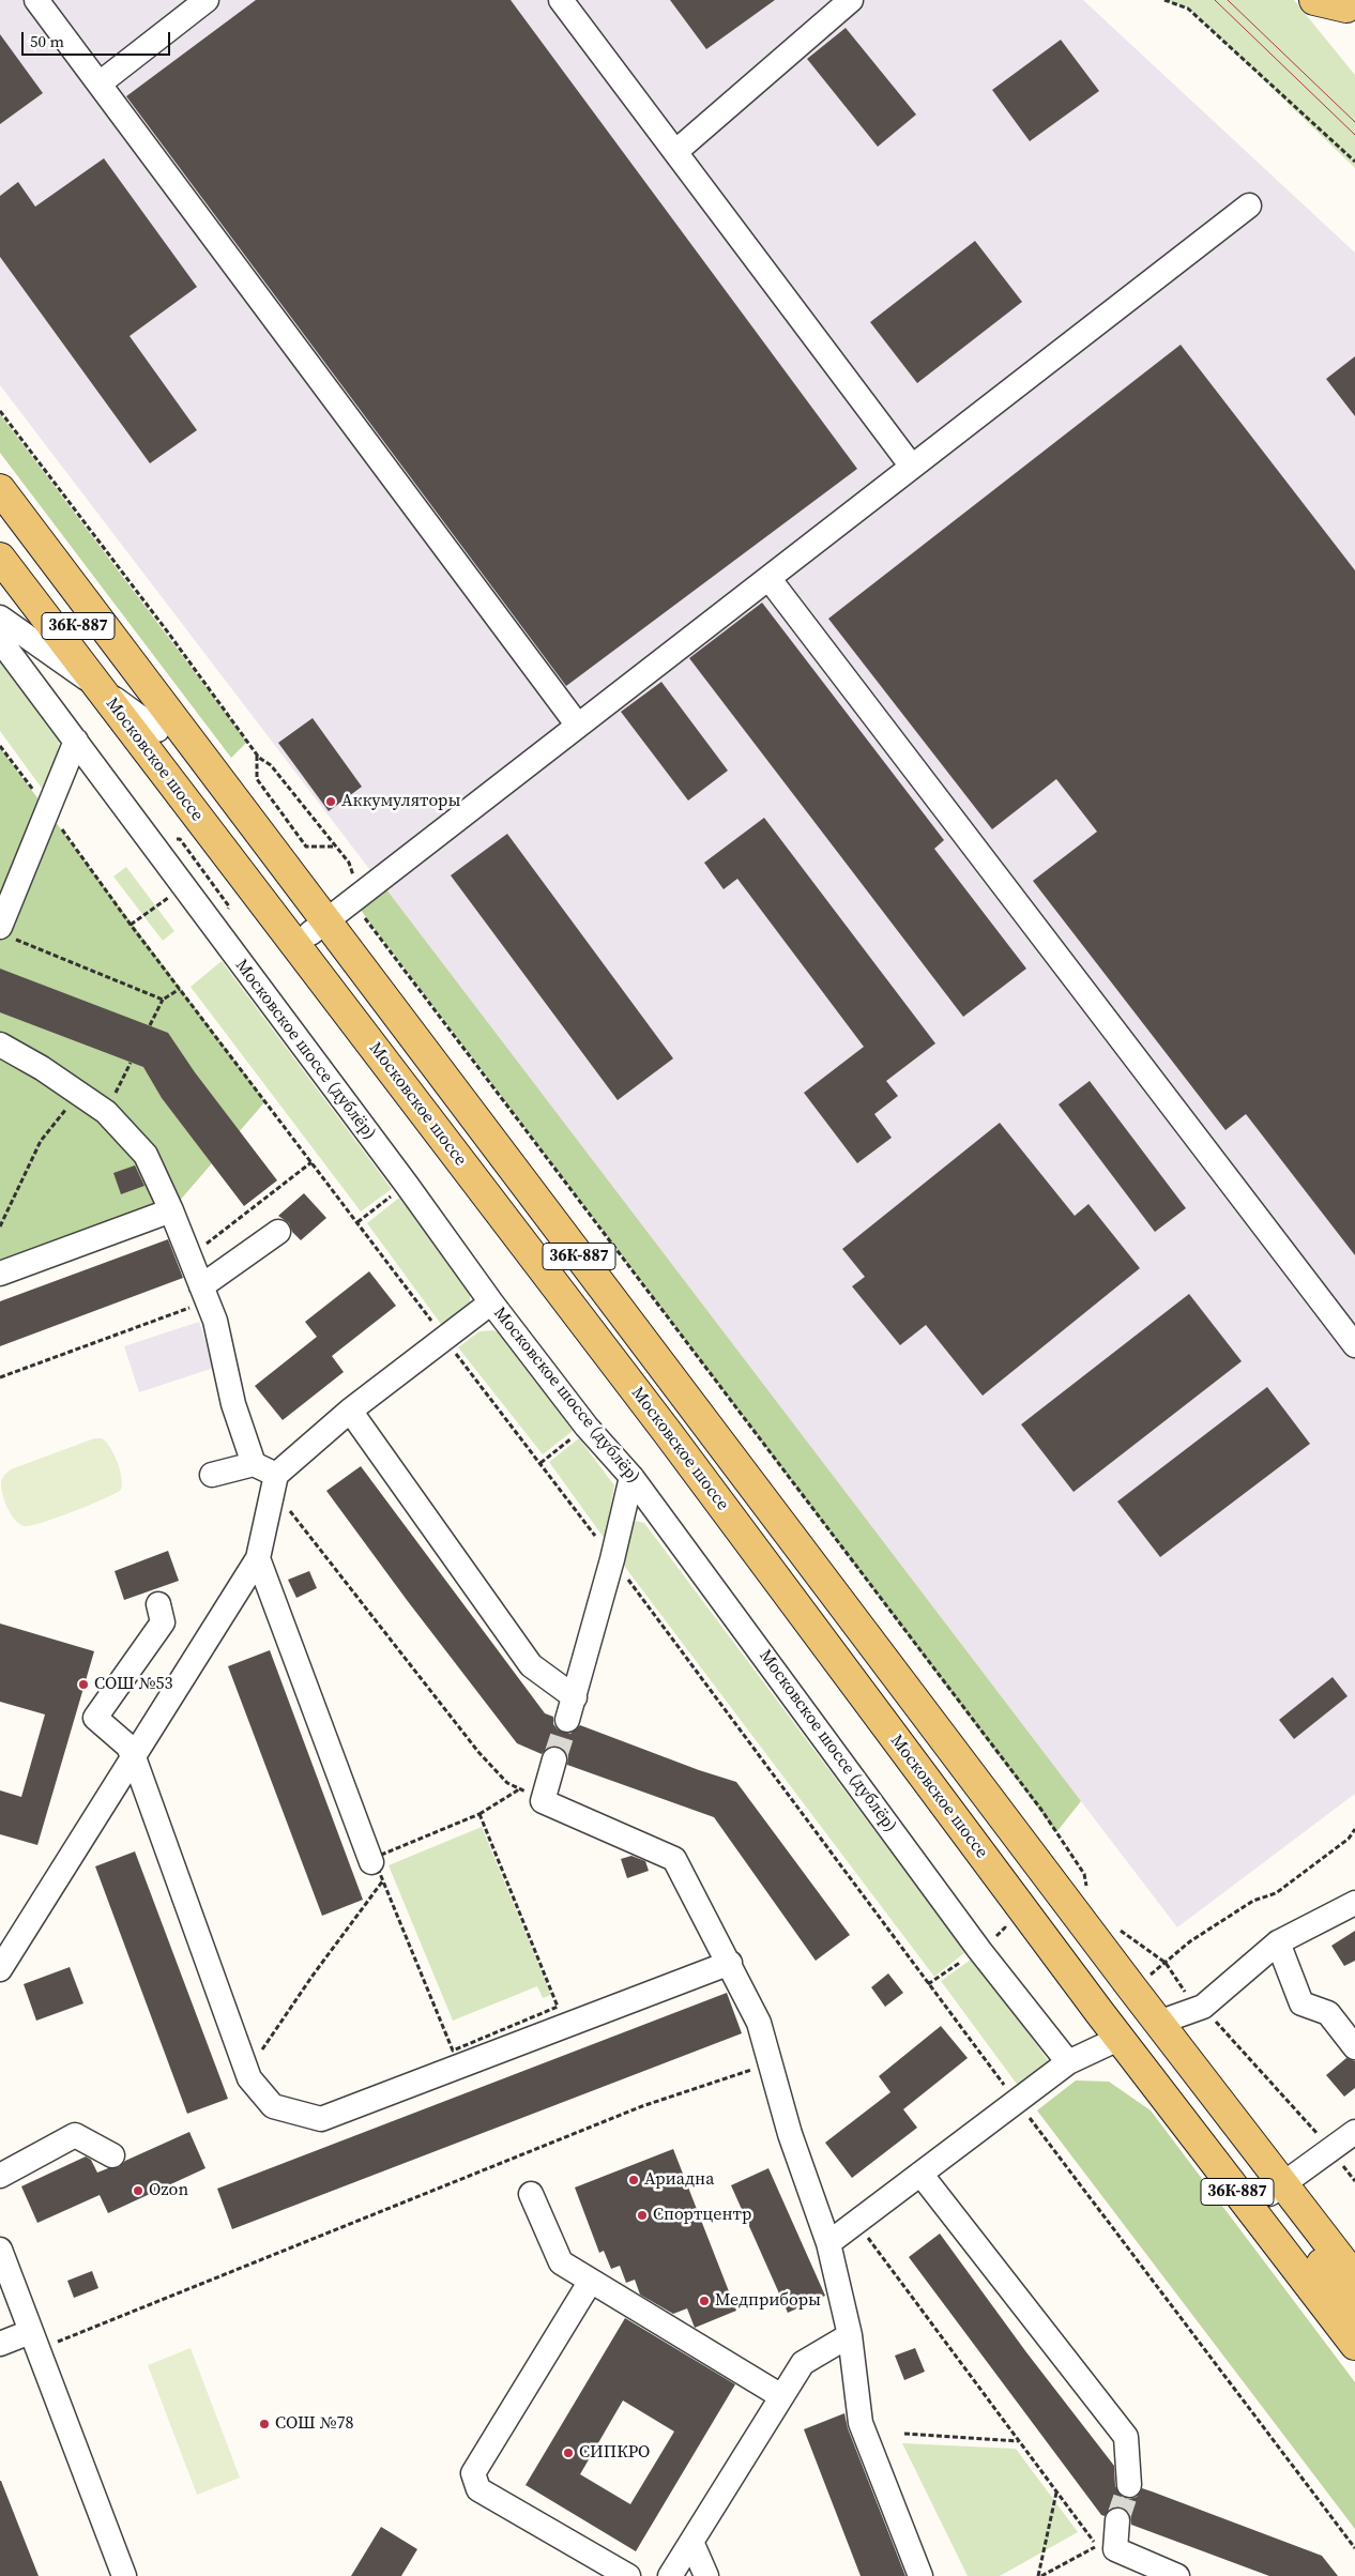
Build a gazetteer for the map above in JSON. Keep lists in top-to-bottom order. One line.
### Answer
{"streets":{"main road":["36К-887","Московское шоссе"],"street":["Московское шоссе (дублёр)"]},"places":["Аккумуляторы","СОШ №53","Ариадна","Ozon","Спортцентр","Медприборы","СОШ №78","СИПКРО"],"scale_bar":"50 m"}
